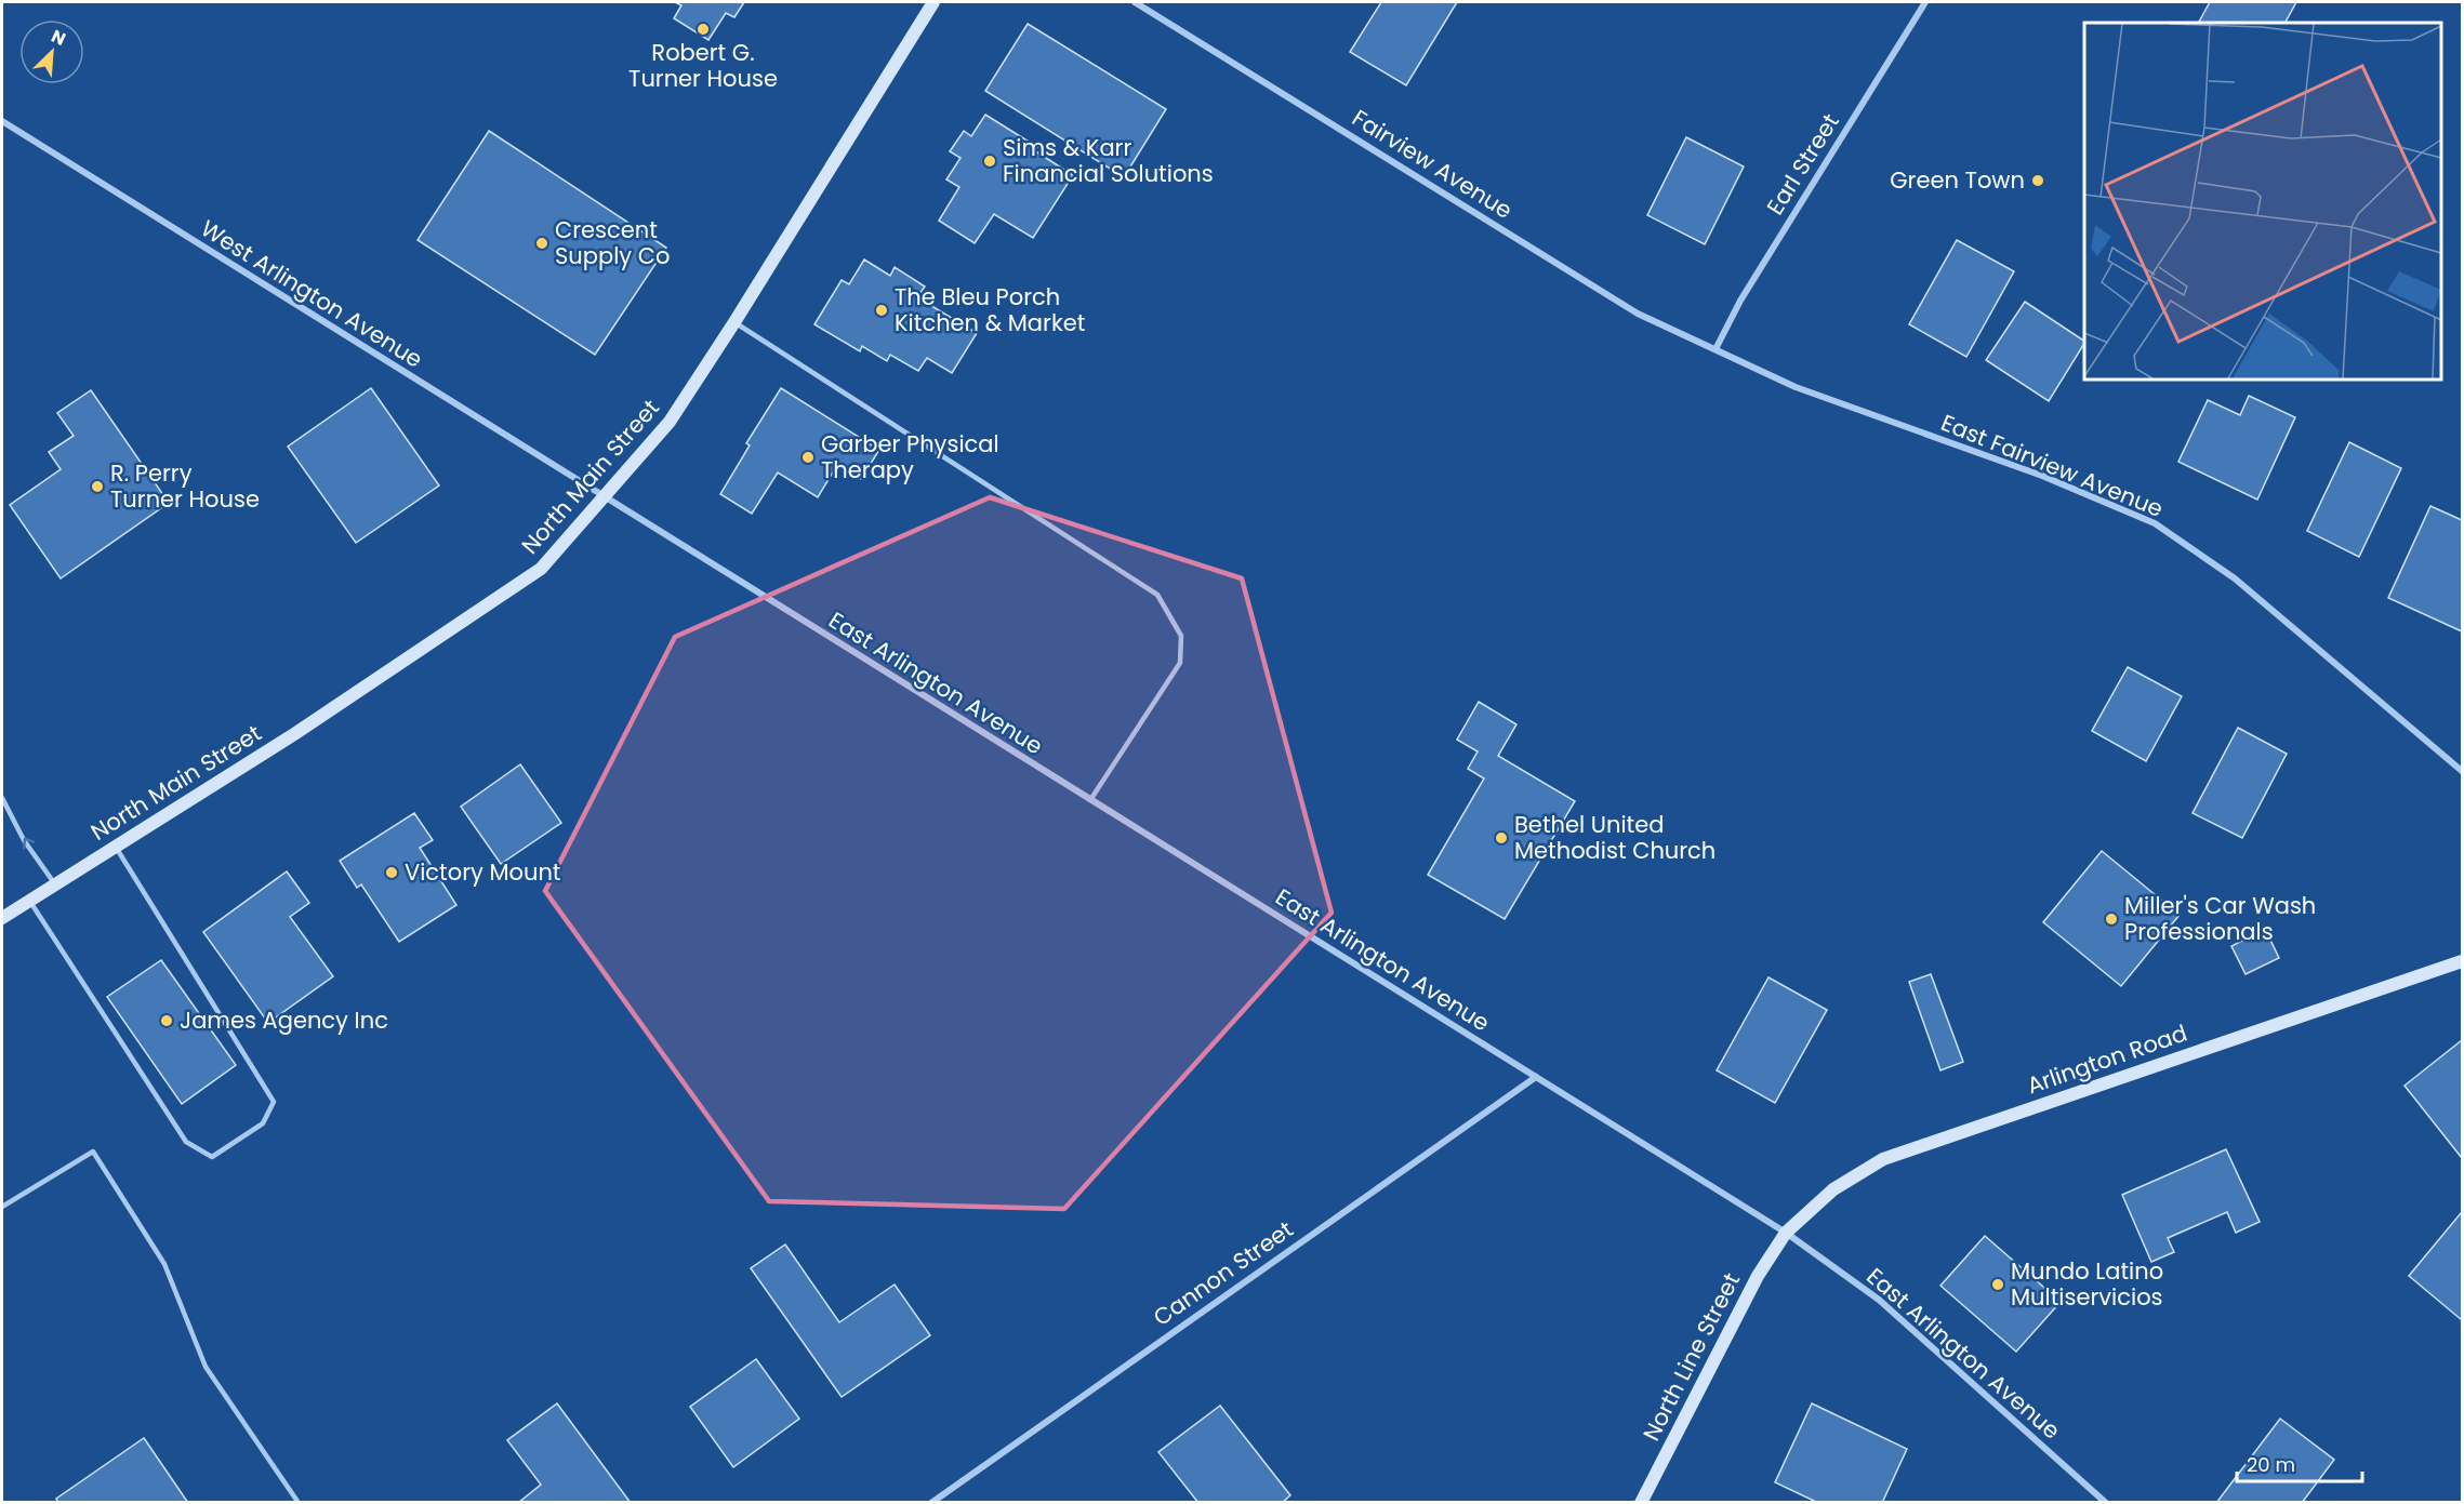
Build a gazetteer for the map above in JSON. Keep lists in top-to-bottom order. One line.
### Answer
{"streets":{"main road":["North Main Street","Arlington Road","North Line Street"],"street":["Fairview Avenue","Earl Street","West Arlington Avenue","East Fairview Avenue","East Arlington Avenue","Cannon Street"]},"crossings":[["Fairview Avenue","Earl Street"],["Fairview Avenue","East Fairview Avenue"],["Earl Street","East Fairview Avenue"],["West Arlington Avenue","North Main Street"],["West Arlington Avenue","East Arlington Avenue"],["North Main Street","East Arlington Avenue"],["East Arlington Avenue","Arlington Road"],["East Arlington Avenue","Cannon Street"],["East Arlington Avenue","North Line Street"],["Arlington Road","North Line Street"]],"places":["Robert G. Turner House","Sims & Karr Financial Solutions","Green Town","Crescent Supply Co","The Bleu Porch Kitchen & Market","Garber Physical Therapy","R. Perry Turner House","Bethel United Methodist Church","Victory Mount","Miller's Car Wash Professionals","James Agency Inc","Mundo Latino Multiservicios"],"scale_bar":"20 m","north":"top right"}
